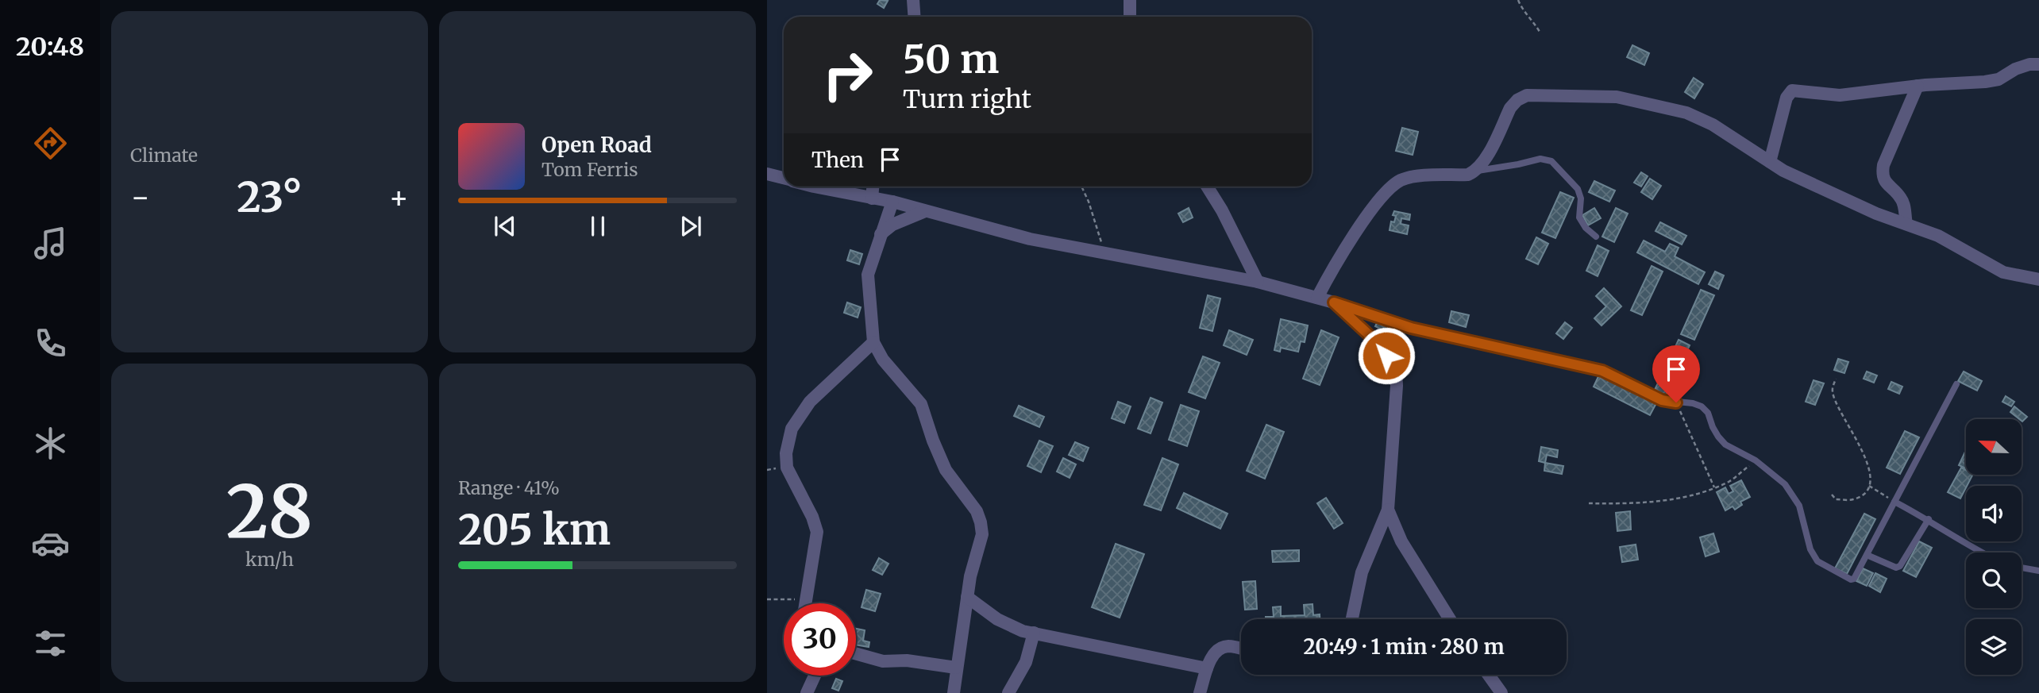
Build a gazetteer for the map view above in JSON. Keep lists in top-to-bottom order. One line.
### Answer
{"north":"left","page":{"tabs":"20:48","tile":["Climate",["28","km/h"],["Range · 41%","205 km"]],"turn":["50 m","Turn right"],"song":["Open Road","Tom Ferris"],"then":"Then","heat":["−","23°","+"],"limit":"30","trip":"20:49 · 1 min · 280 m"}}
